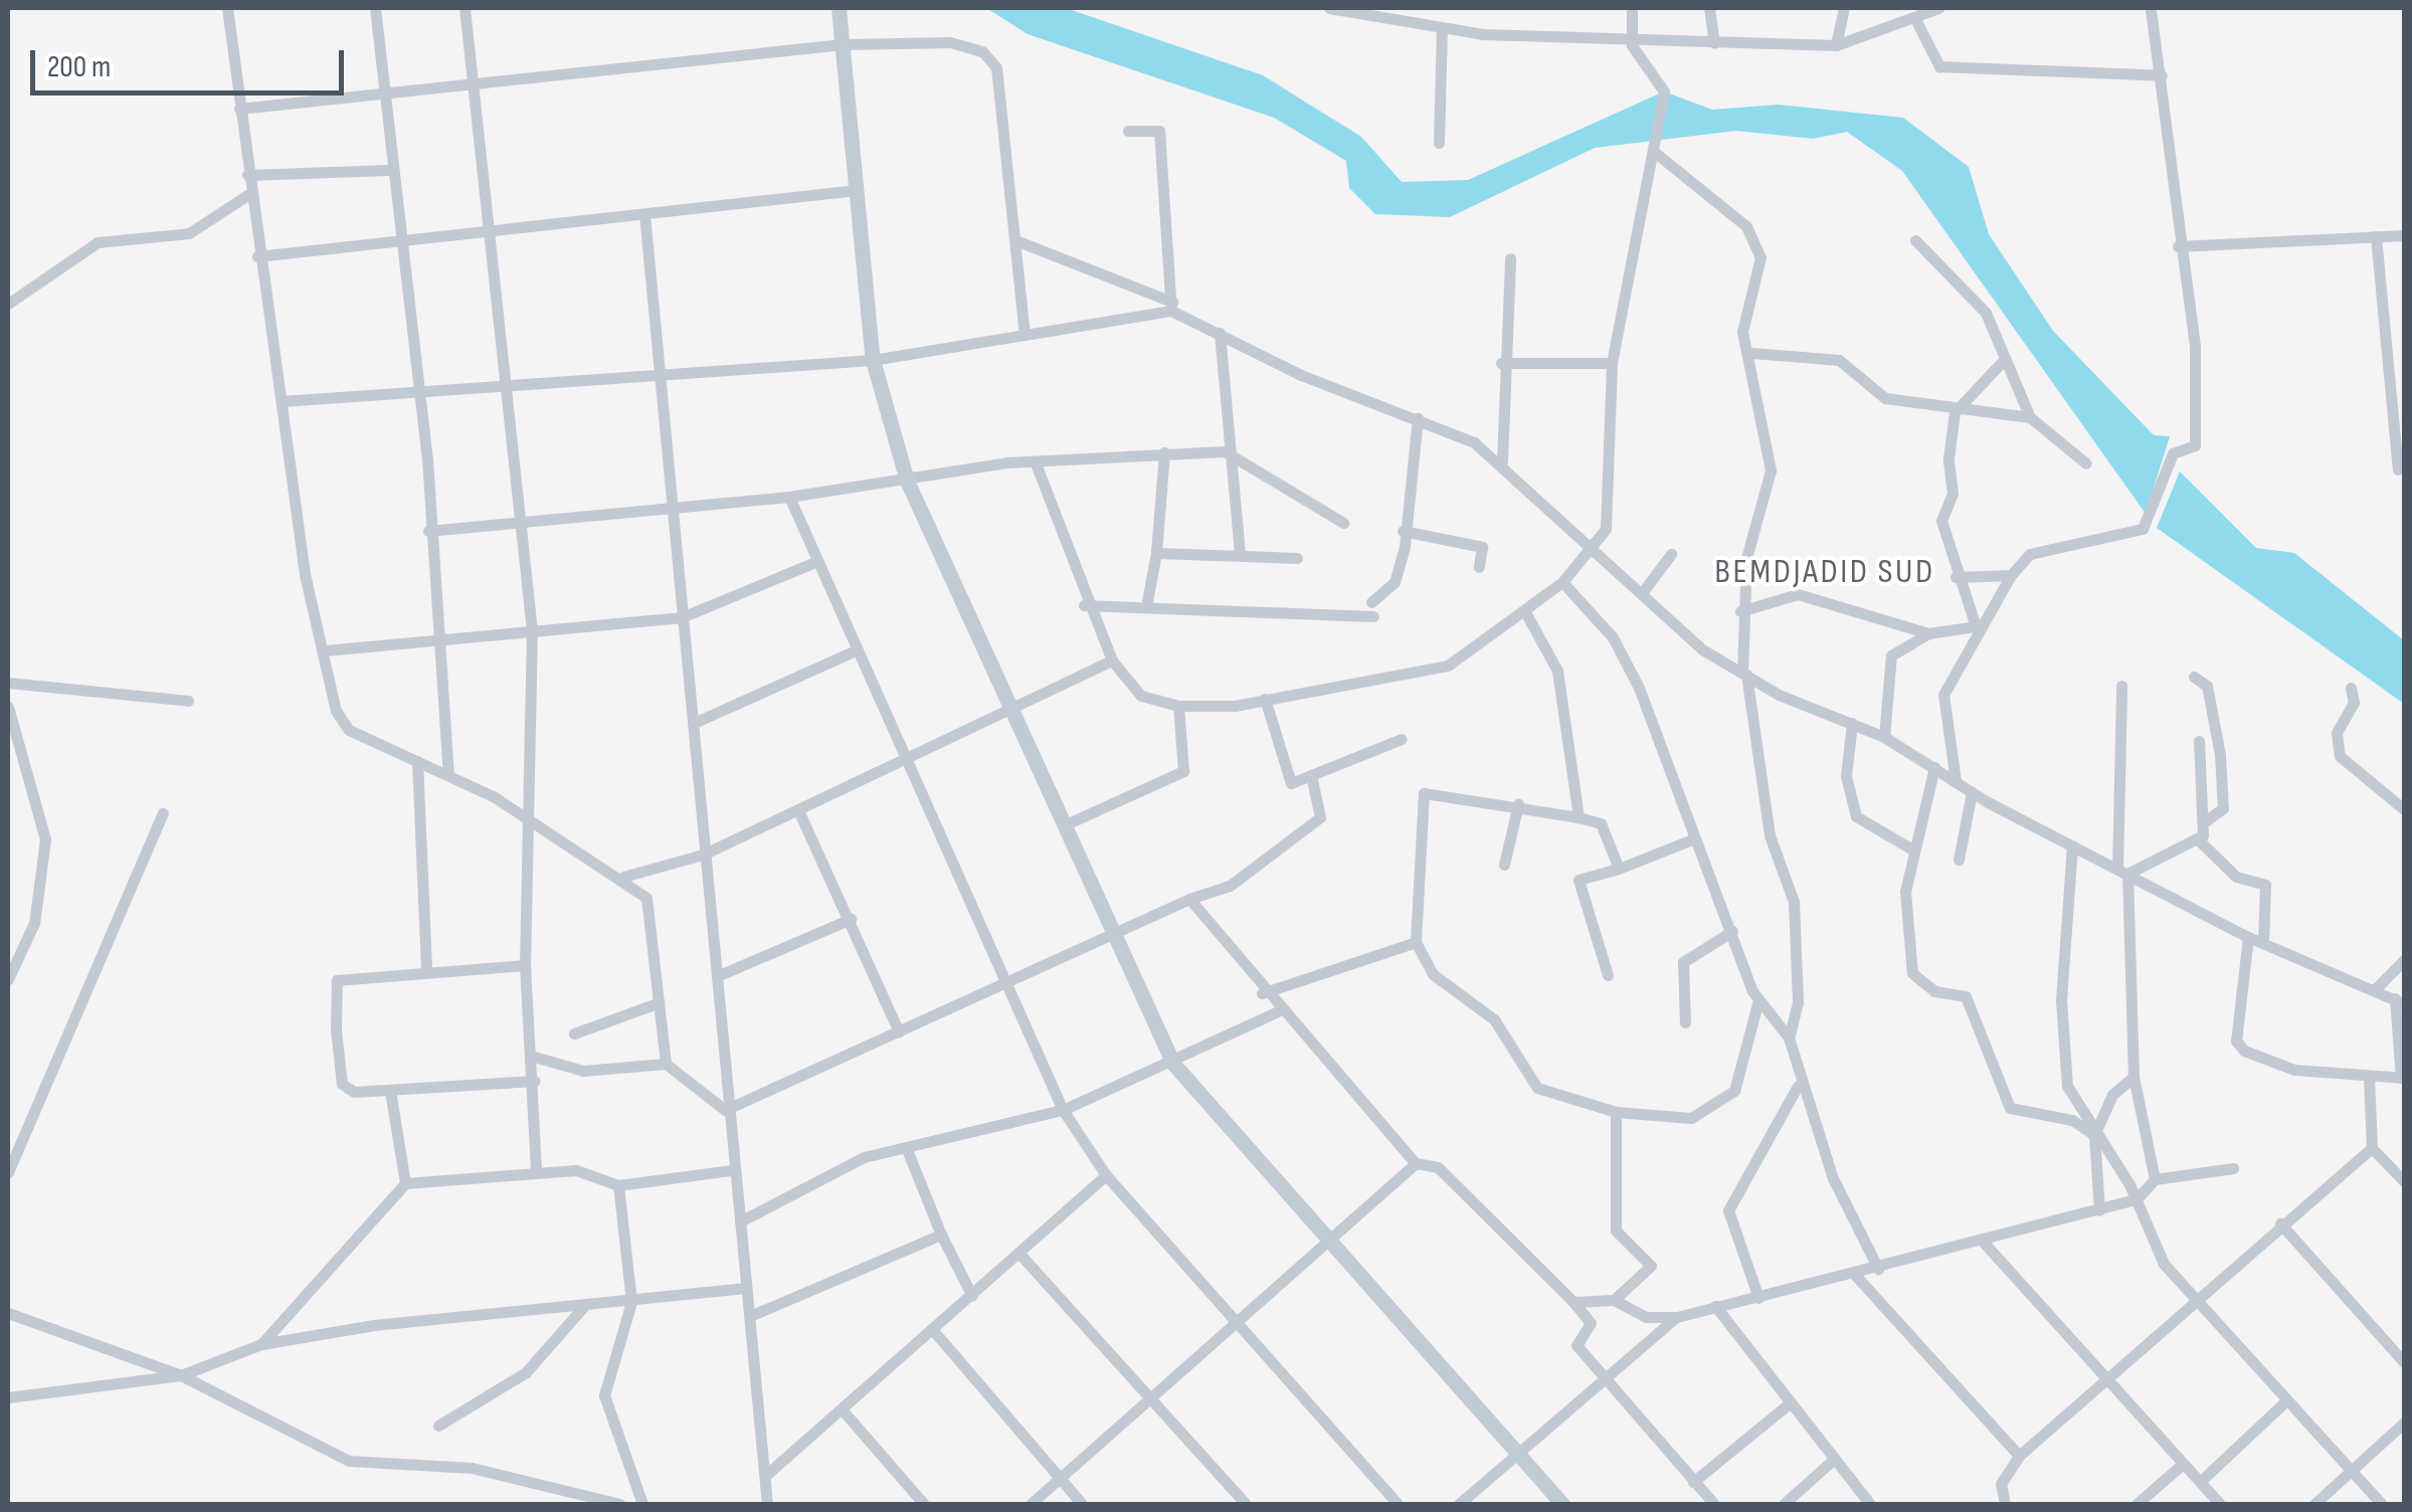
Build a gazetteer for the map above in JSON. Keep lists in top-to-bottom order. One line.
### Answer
{"districts":["BEMDJADID SUD"],"scale_bar":"200 m"}
